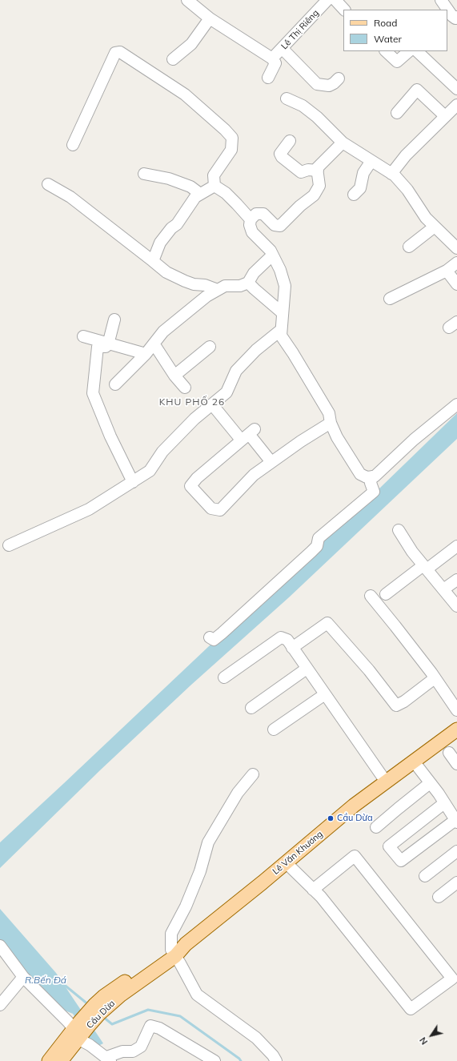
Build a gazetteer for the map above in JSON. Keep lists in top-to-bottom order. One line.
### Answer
{"streets":{"main road":["Lê Văn Khương","Cầu Dừa"],"street":["Lê Thị Riêng"]},"crossings":[["Lê Văn Khương","Cầu Dừa"]],"districts":["KHU PHỐ 26"],"water":["R.Bến Đá"],"places":["Cầu Dừa"],"legend":["Road","Water"],"north":"bottom left"}
